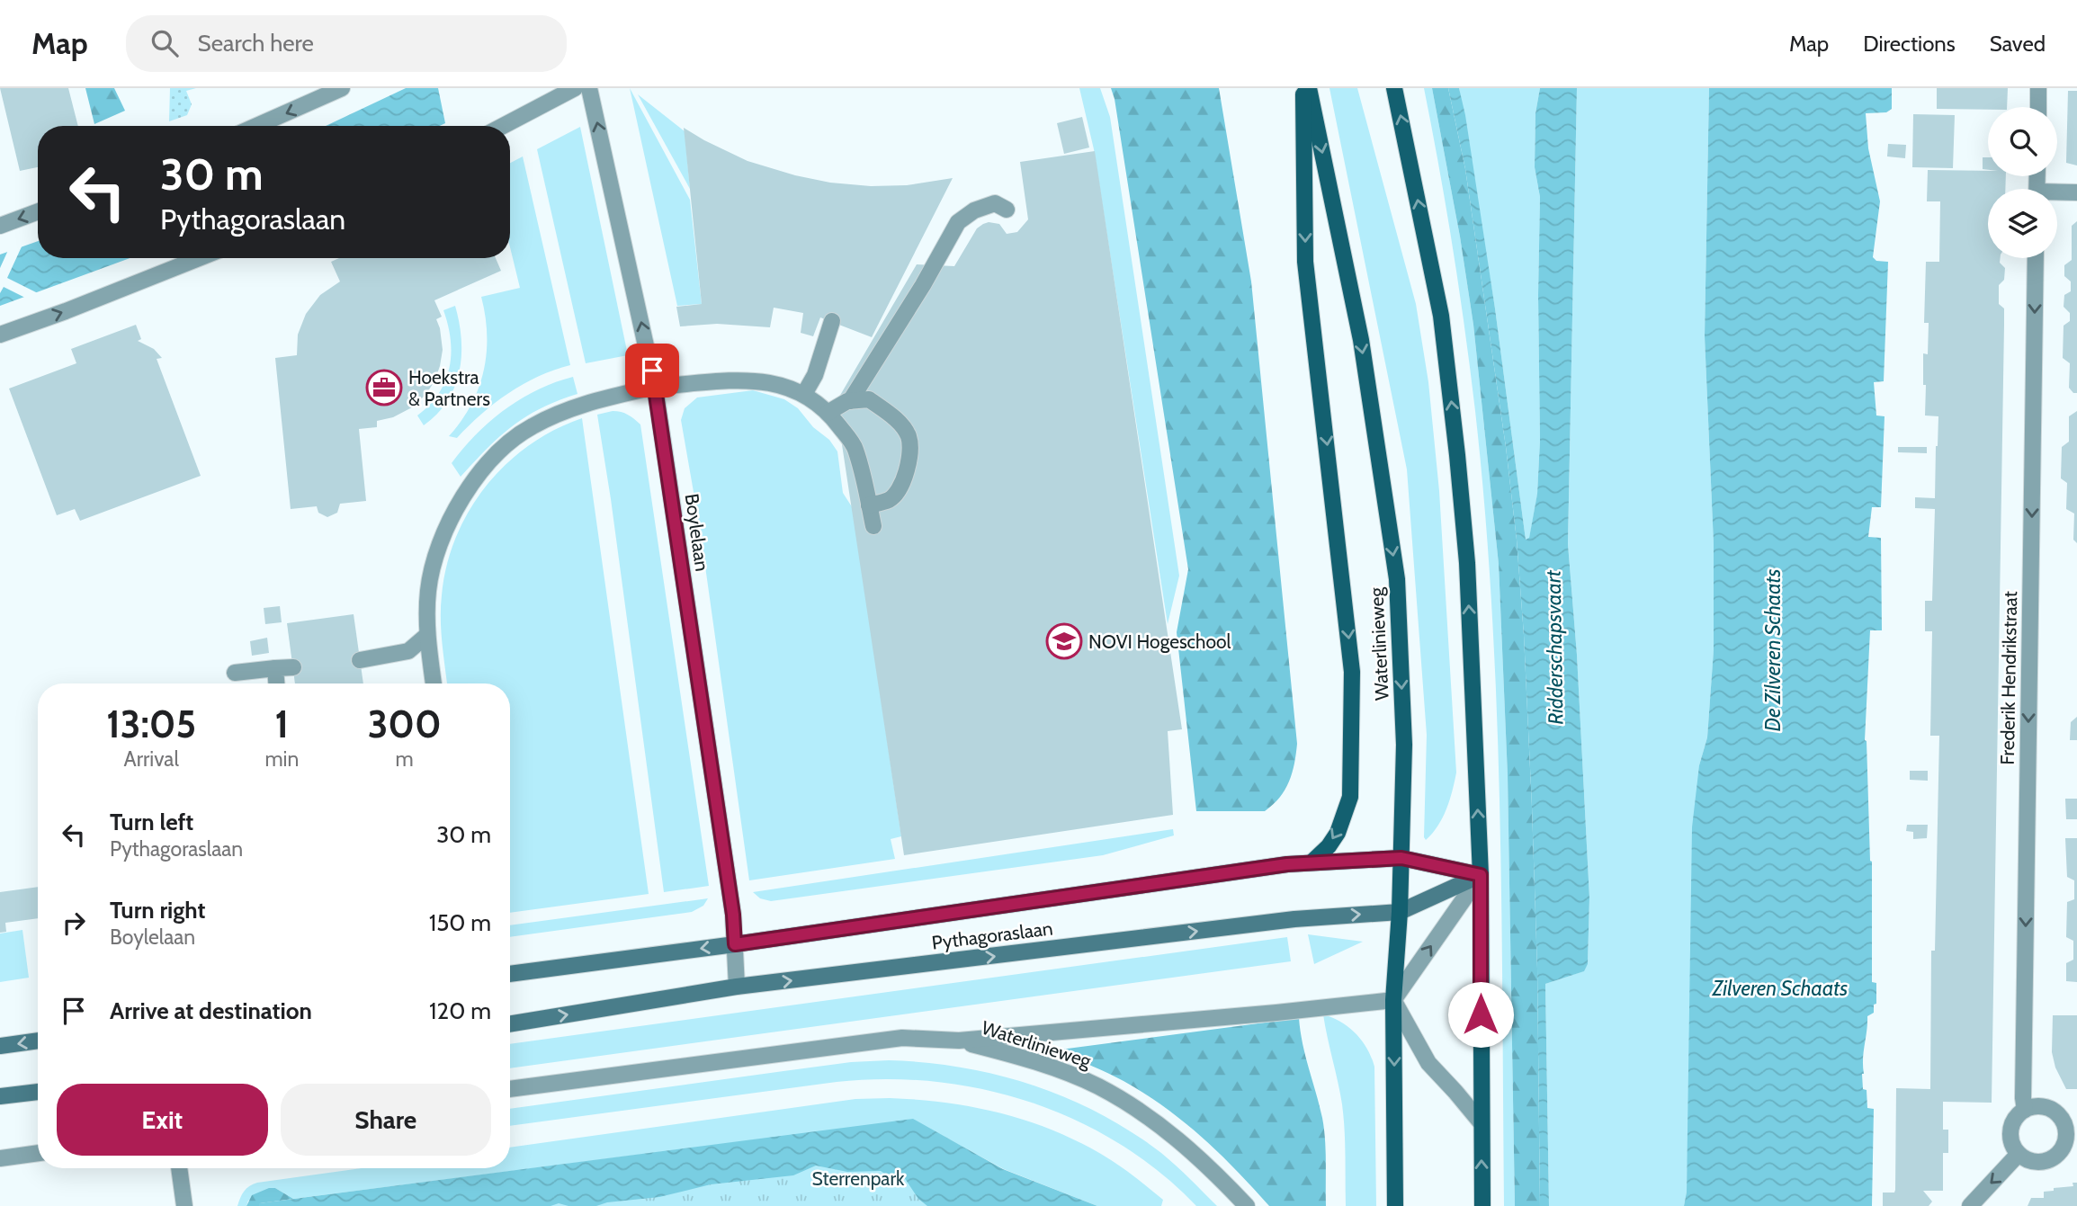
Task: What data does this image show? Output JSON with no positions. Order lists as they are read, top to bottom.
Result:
{
  "streets": {
    "main road": ["Waterlinieweg", "Pythagoraslaan"],
    "street": ["Boylelaan", "Frederik Hendrikstraat"]
  },
  "crossings": [
    ["Boylelaan", "Pythagoraslaan"],
    ["Waterlinieweg", "Pythagoraslaan"]
  ],
  "one_way": ["Frederik Hendrikstraat"],
  "water": ["Ridderschapsvaart", "De Zilveren Schaats", "Zilveren Schaats"],
  "parks": ["Sterrenpark"],
  "places": {
    "office": ["Hoekstra & Partners"],
    "school or university": ["NOVI Hogeschool"]
  },
  "page": {
    "header": "Map",
    "search": "Search here",
    "nav": ["Map", "Directions", "Saved"],
    "turn": ["30 m", "Pythagoraslaan"],
    "eta": [
      "13:05",
      "Arrival",
      "1",
      "min",
      "300",
      "m"
    ],
    "list": [
      {
        "name": "Turn left",
        "note": "Pythagoraslaan",
        "value": "30 m"
      },
      {
        "name": "Turn right",
        "note": "Boylelaan",
        "value": "150 m"
      },
      {
        "name": "Arrive at destination",
        "value": "120 m"
      }
    ],
    "buttons": ["Exit", "Share"]
  }
}
